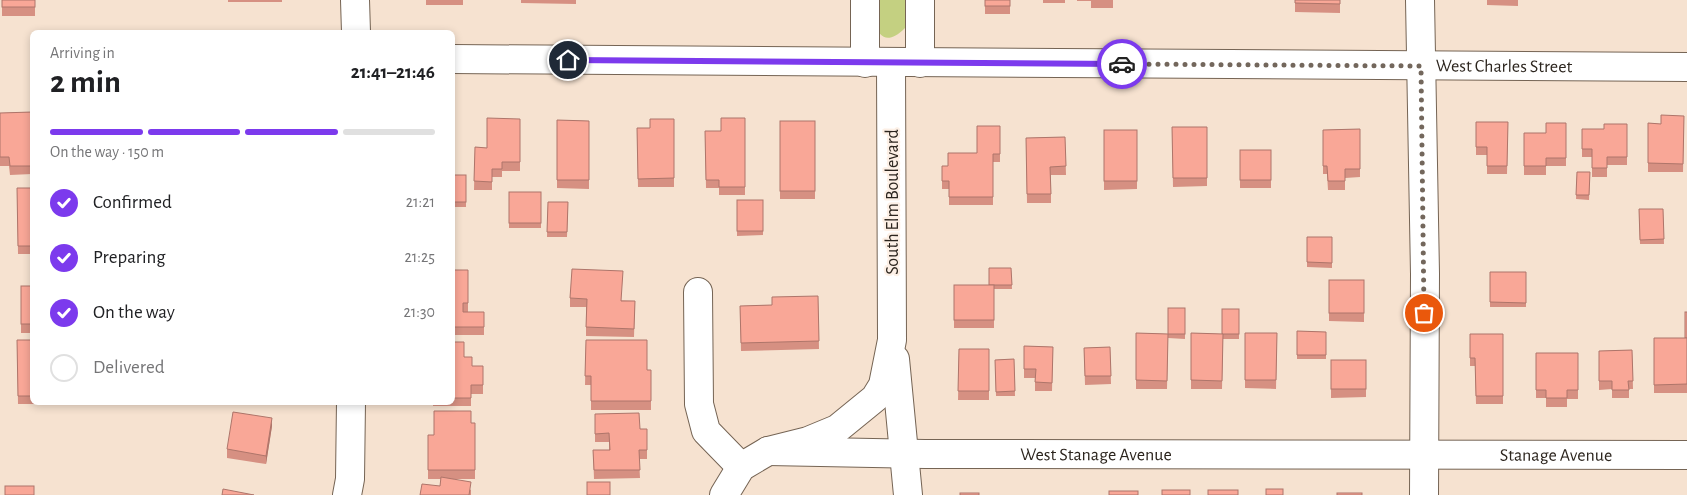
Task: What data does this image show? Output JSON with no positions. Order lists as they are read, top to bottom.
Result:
{
  "streets": {
    "street": [
      "West Charles Street",
      "South Elm Boulevard",
      "West Stanage Avenue",
      "Stanage Avenue"
    ]
  },
  "crossings": [
    ["West Charles Street", "South Elm Boulevard"],
    ["South Elm Boulevard", "West Stanage Avenue"],
    ["West Stanage Avenue", "Stanage Avenue"]
  ],
  "page": {
    "heading": ["2 min", "Arriving in", "21:41–21:46"],
    "bar": "On the way · 150 m",
    "list": [
      ["Confirmed", "21:21"],
      ["Preparing", "21:25"],
      ["On the way", "21:30"],
      "Delivered"
    ]
  }
}
